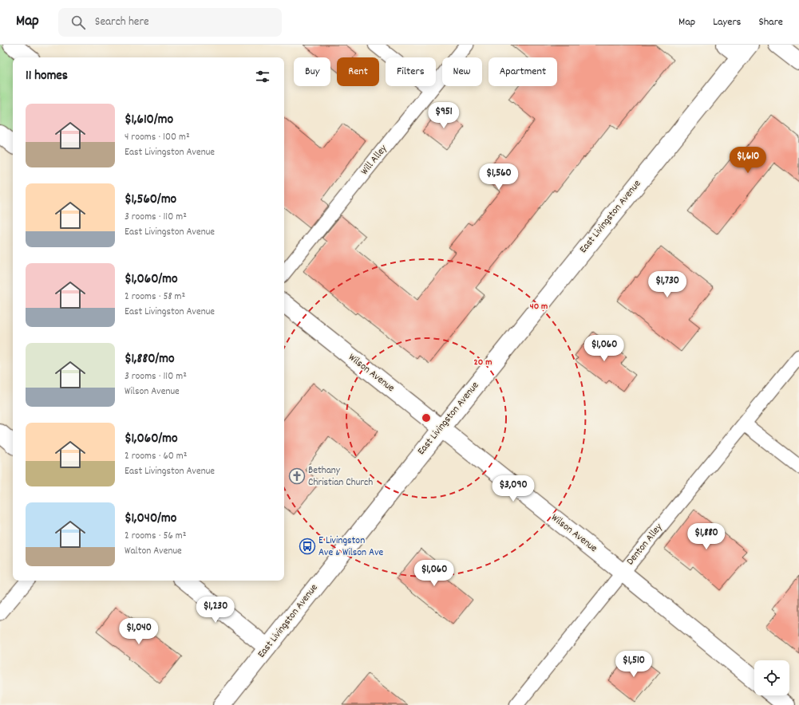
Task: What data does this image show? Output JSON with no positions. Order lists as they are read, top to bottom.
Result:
{
  "streets": {
    "street": ["East Livingston Avenue", "Wilson Avenue"],
    "lane": ["Will Alley", "Denton Alley"]
  },
  "crossings": [
    ["East Livingston Avenue", "Wilson Avenue"],
    ["Wilson Avenue", "Denton Alley"]
  ],
  "places": {
    "church": ["Bethany Christian Church"],
    "bus stop": ["E Livingston Ave & Wilson Ave"]
  },
  "page": {
    "header": "Map",
    "search": "Search here",
    "nav": ["Map", "Layers", "Share"],
    "chip": [
      "Buy",
      "Rent",
      "Filters",
      "New",
      "Apartment"
    ],
    "heading": "11 homes",
    "list": [
      {
        "name": "$1,610/mo",
        "note": "4 rooms · 100 m² · East Livingston Avenue"
      },
      {
        "name": "$1,560/mo",
        "note": "3 rooms · 110 m² · East Livingston Avenue"
      },
      {
        "name": "$1,060/mo",
        "note": "2 rooms · 58 m² · East Livingston Avenue"
      },
      {
        "name": "$1,880/mo",
        "note": "3 rooms · 110 m² · Wilson Avenue"
      },
      {
        "name": "$1,060/mo",
        "note": "2 rooms · 60 m² · East Livingston Avenue"
      },
      {
        "name": "$1,040/mo",
        "note": "2 rooms · 56 m² · Walton Avenue"
      }
    ],
    "price": [
      "$951",
      "$1,610",
      "$1,560",
      "$1,730",
      "$1,060",
      "$3,090",
      "$1,880",
      "$1,060",
      "$1,230",
      "$1,040",
      "$1,510"
    ]
  },
  "rings": ["40 m", "20 m"]
}
